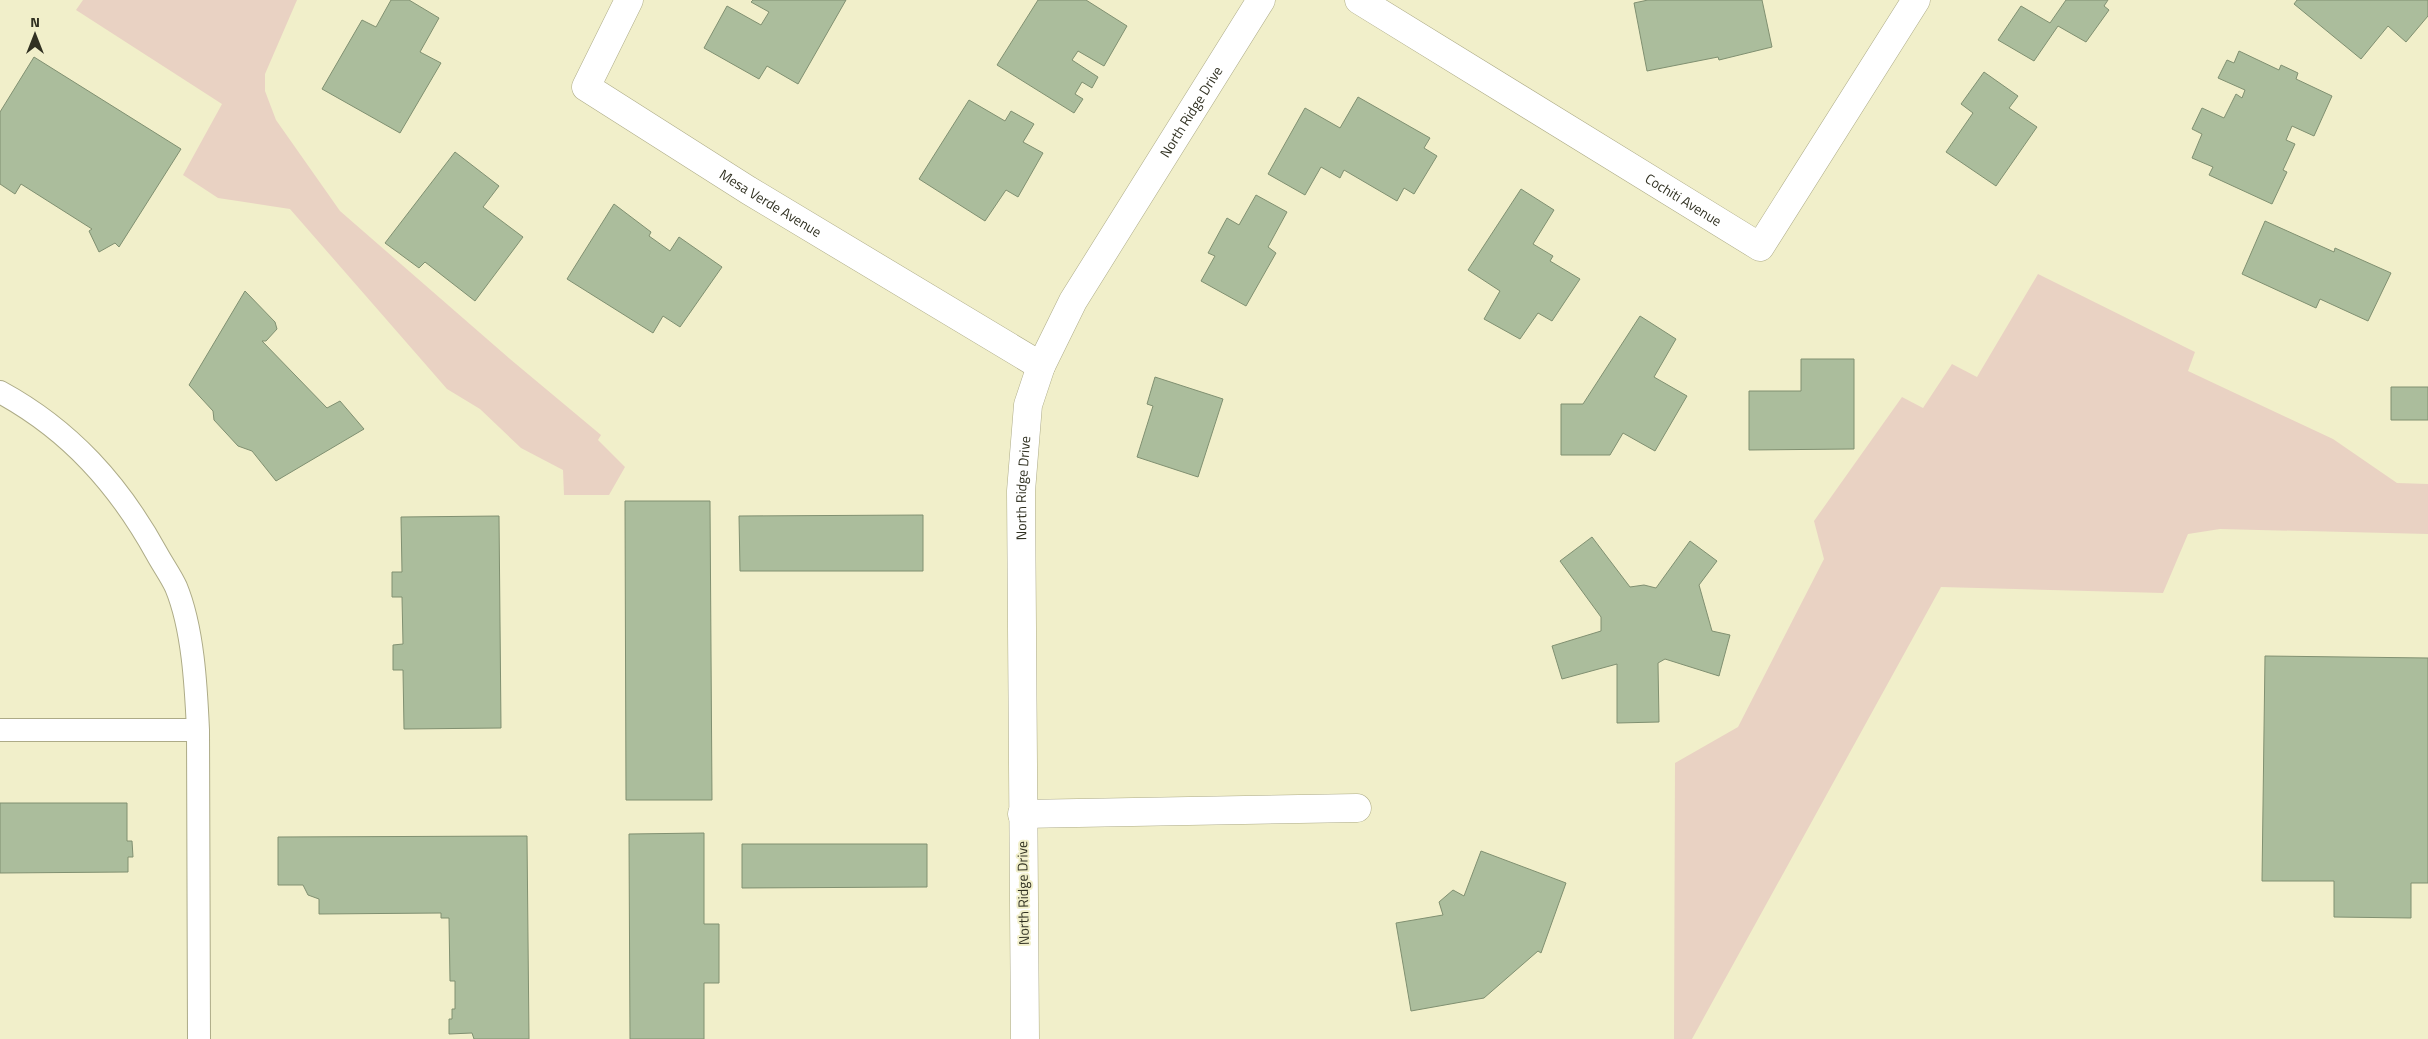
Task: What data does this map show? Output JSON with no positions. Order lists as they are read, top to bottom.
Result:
{
  "streets": {
    "street": ["North Ridge Drive", "Cochiti Avenue", "Mesa Verde Avenue"]
  },
  "crossings": [
    ["North Ridge Drive", "Mesa Verde Avenue"]
  ],
  "north": "top"
}
